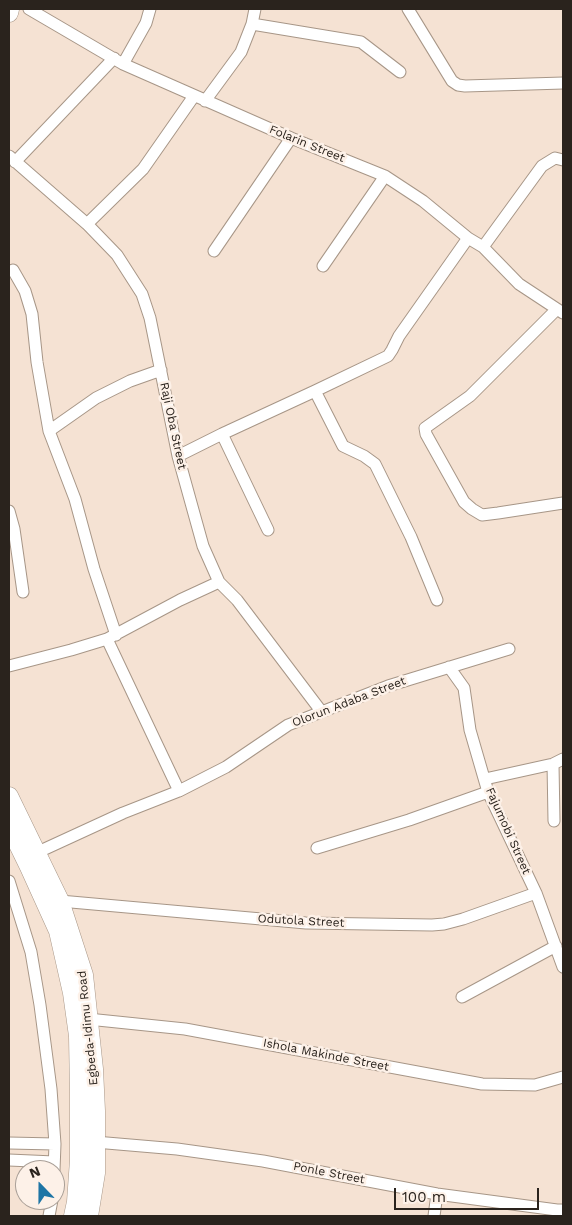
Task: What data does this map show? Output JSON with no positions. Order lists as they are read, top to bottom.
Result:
{
  "streets": {
    "main road": ["Egbeda-Idimu Road"],
    "street": [
      "Folarin Street",
      "Raji Oba Street",
      "Olorun Adaba Street",
      "Fajumobi Street",
      "Odutola Street",
      "Ishola Makinde Street",
      "Ponle Street"
    ]
  },
  "crossings": [
    ["Raji Oba Street", "Olorun Adaba Street"],
    ["Olorun Adaba Street", "Fajumobi Street"],
    ["Olorun Adaba Street", "Egbeda-Idimu Road"],
    ["Fajumobi Street", "Odutola Street"],
    ["Odutola Street", "Egbeda-Idimu Road"],
    ["Egbeda-Idimu Road", "Ishola Makinde Street"],
    ["Egbeda-Idimu Road", "Ponle Street"]
  ],
  "scale_bar": "100 m",
  "north": "top"
}
